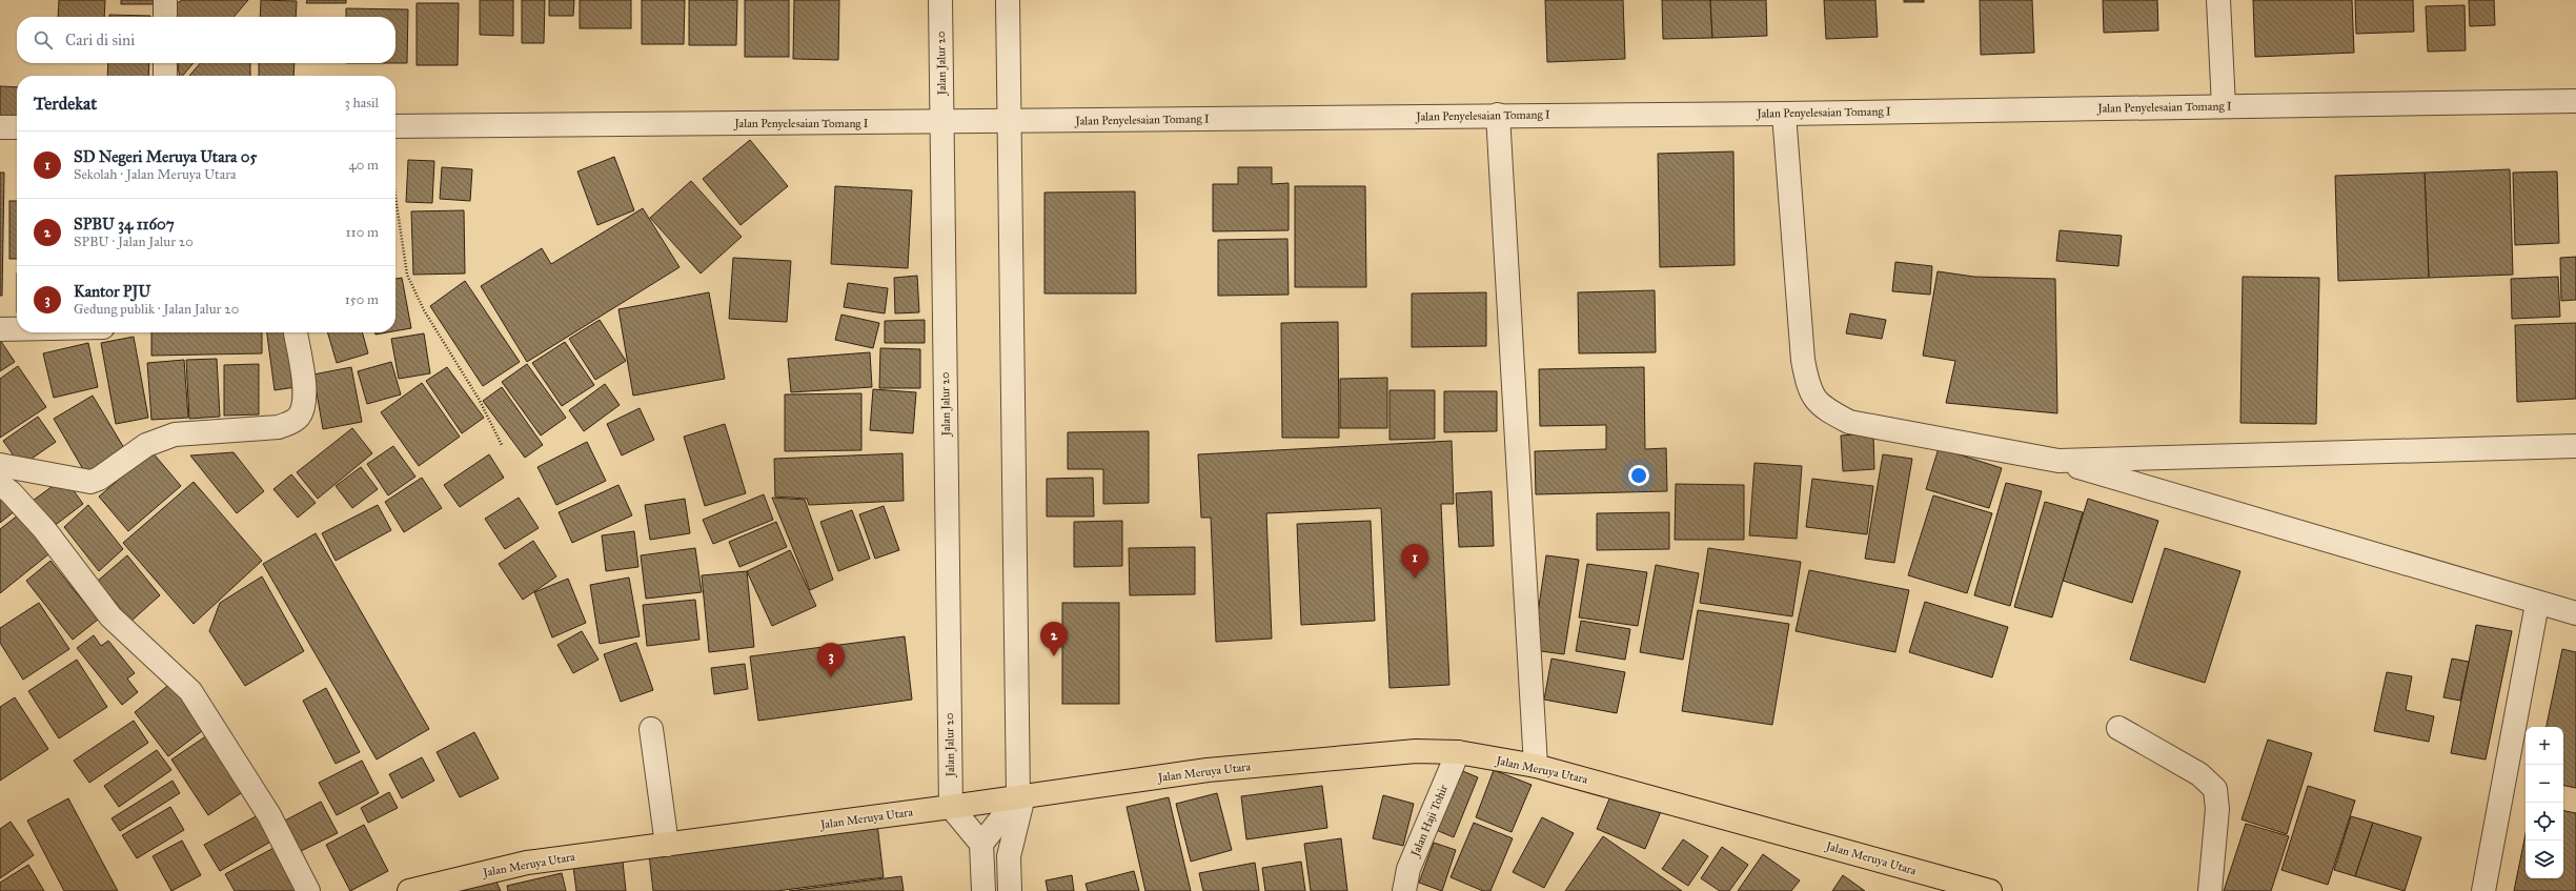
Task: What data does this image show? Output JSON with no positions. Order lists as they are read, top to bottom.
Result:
{
  "streets": {
    "main road": ["Jalan Meruya Utara"],
    "street": ["Jalan Jalur 20", "Jalan Penyelesaian Tomang I", "Jalan Haji Tohir"]
  },
  "crossings": [
    ["Jalan Jalur 20", "Jalan Penyelesaian Tomang I"],
    ["Jalan Jalur 20", "Jalan Meruya Utara"],
    ["Jalan Meruya Utara", "Jalan Haji Tohir"]
  ],
  "page": {
    "search": "Cari di sini",
    "heading": ["Terdekat", "3 hasil"],
    "list": [
      {
        "mark": "1",
        "name": "SD Negeri Meruya Utara 05",
        "note": "Sekolah · Jalan Meruya Utara",
        "value": "40 m"
      },
      {
        "mark": "2",
        "name": "SPBU 34 11607",
        "note": "SPBU · Jalan Jalur 20",
        "value": "110 m"
      },
      {
        "mark": "3",
        "name": "Kantor PJU",
        "note": "Gedung publik · Jalan Jalur 20",
        "value": "150 m"
      }
    ],
    "pins": ["1", "2", "3"],
    "map_buttons": ["+", "−"]
  }
}
